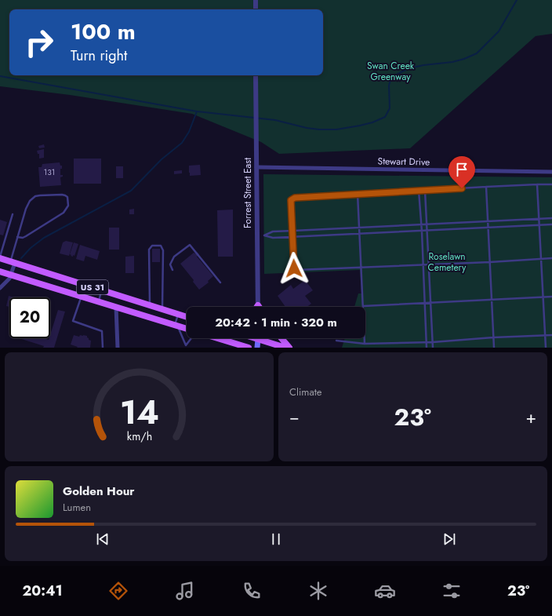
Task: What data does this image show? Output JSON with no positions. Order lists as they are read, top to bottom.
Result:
{
  "streets": {
    "main road": ["US 31"],
    "street": ["Stewart Drive", "Forrest Street East"]
  },
  "crossings": [
    ["Stewart Drive", "Forrest Street East"]
  ],
  "parks": ["Swan Creek Greenway", "Roselawn Cemetery"],
  "house_numbers": ["131"],
  "page": {
    "turn": ["100 m", "Turn right"],
    "limit": "20",
    "trip": "20:42 · 1 min · 320 m",
    "tile": "Climate",
    "heat": ["−", "23°", "+"],
    "song": ["Golden Hour", "Lumen"],
    "tabs": ["20:41", "23°"],
    "gauge": ["14", "km/h"]
  }
}
